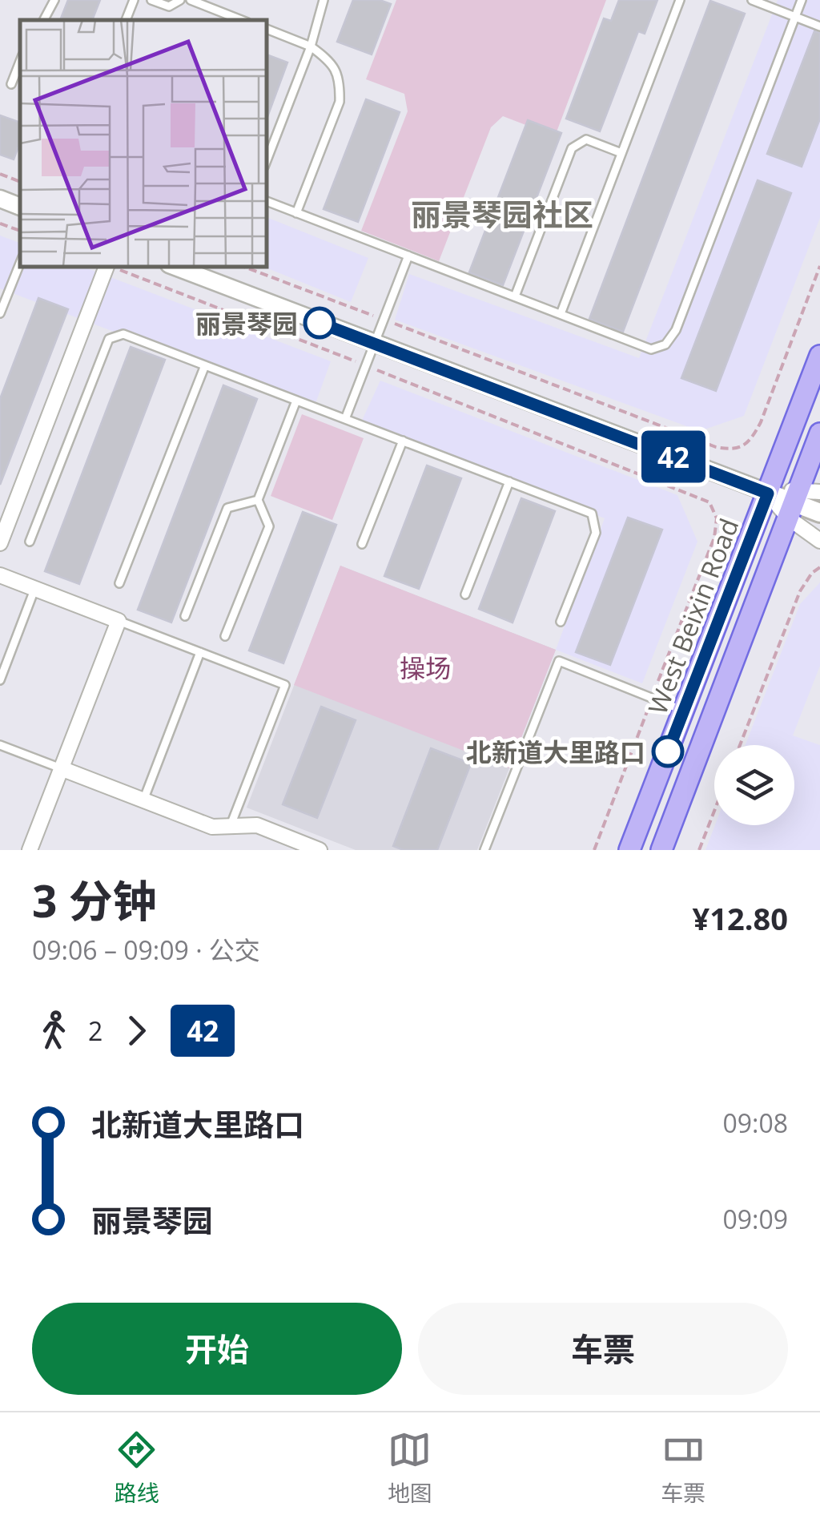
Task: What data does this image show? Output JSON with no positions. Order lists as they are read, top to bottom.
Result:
{
  "streets": {
    "main road": ["West Beixin Road"]
  },
  "districts": ["丽景琴园社区"],
  "parks": ["操场"],
  "places": ["丽景琴园", "北新道大里路口"],
  "lines": ["bus line 42"],
  "page": {
    "on_map": "42",
    "heading": ["3 分钟", "09:06 – 09:09 · 公交", "¥12.80"],
    "legs": ["2", "42"],
    "list": [
      {
        "name": "北新道大里路口",
        "value": "09:08"
      },
      {
        "name": "丽景琴园",
        "value": "09:09"
      }
    ],
    "buttons": ["开始", "车票"],
    "tabs": ["路线", "地图", "车票"]
  }
}
